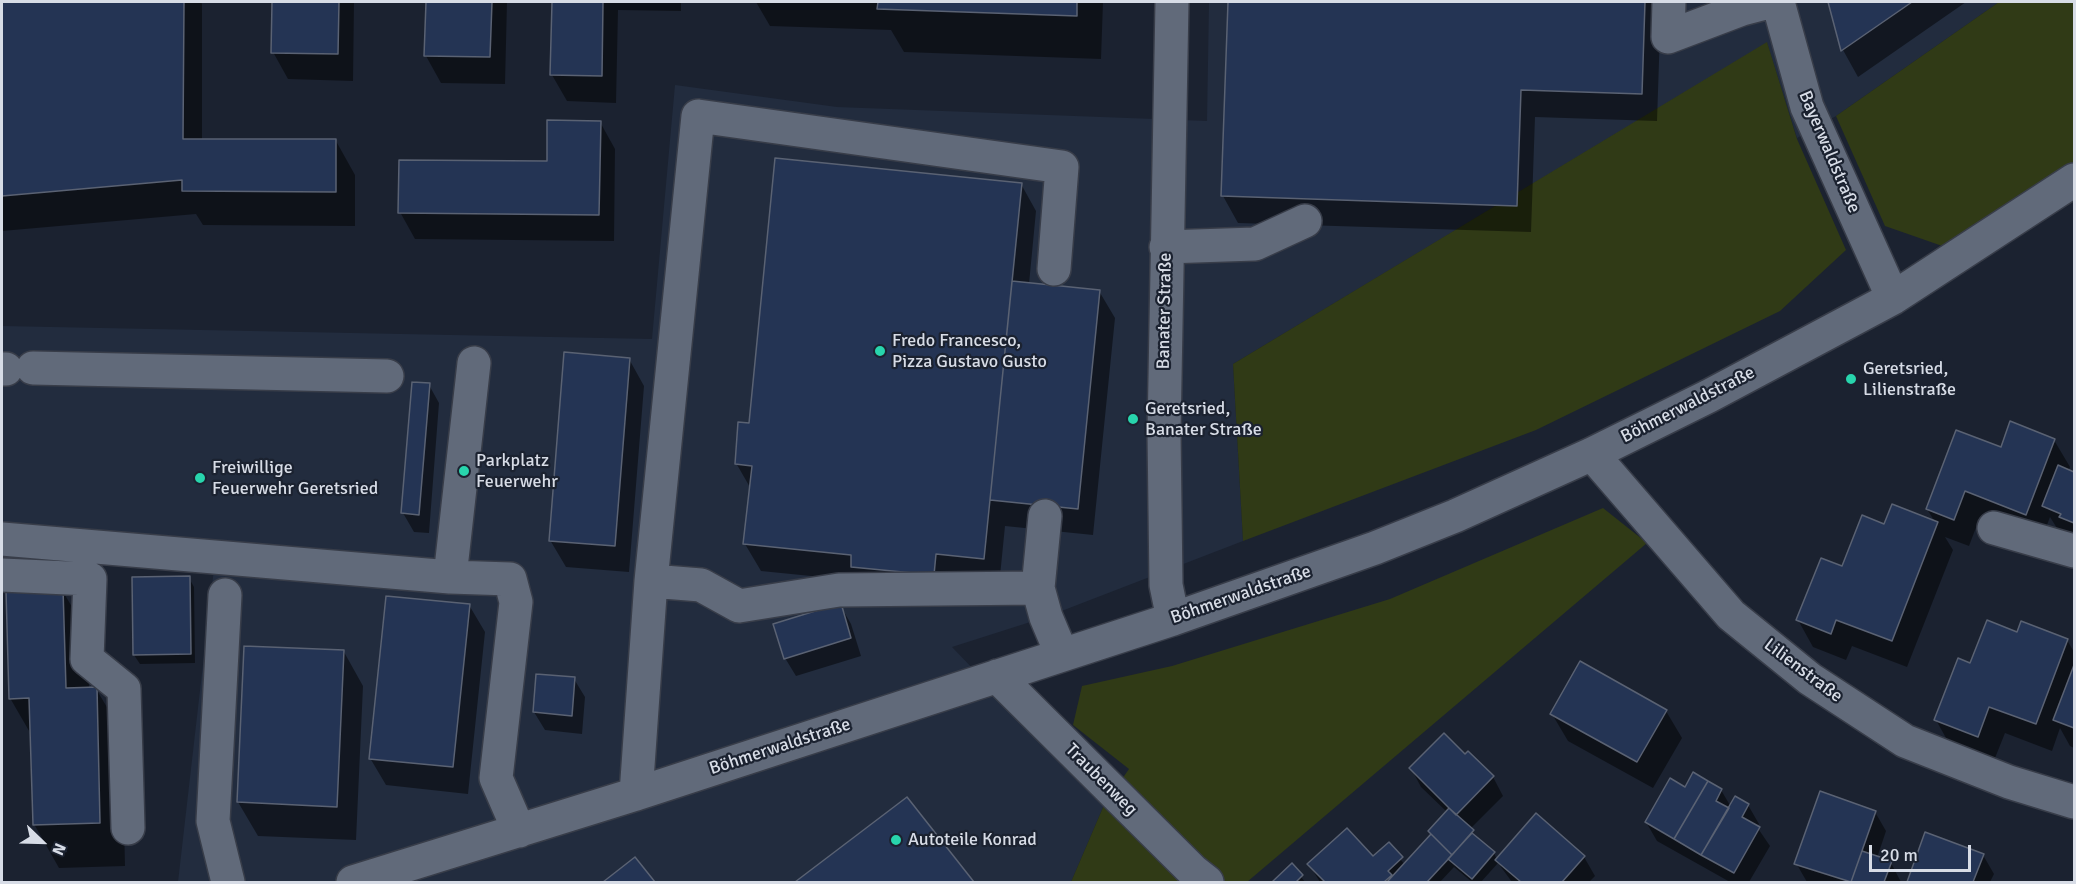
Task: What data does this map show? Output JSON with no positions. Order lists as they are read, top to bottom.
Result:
{
  "streets": {
    "street": [
      "Bayerwaldstraße",
      "Banater Straße",
      "Böhmerwaldstraße",
      "Lilienstraße",
      "Traubenweg"
    ]
  },
  "crossings": [
    ["Bayerwaldstraße", "Böhmerwaldstraße"],
    ["Banater Straße", "Böhmerwaldstraße"],
    ["Böhmerwaldstraße", "Lilienstraße"],
    ["Böhmerwaldstraße", "Traubenweg"]
  ],
  "places": [
    "Fredo Francesco, Pizza Gustavo Gusto",
    "Geretsried, Lilienstraße",
    "Geretsried, Banater Straße",
    "Parkplatz Feuerwehr",
    "Freiwillige Feuerwehr Geretsried",
    "Autoteile Konrad"
  ],
  "scale_bar": "20 m",
  "north": "bottom right"
}
